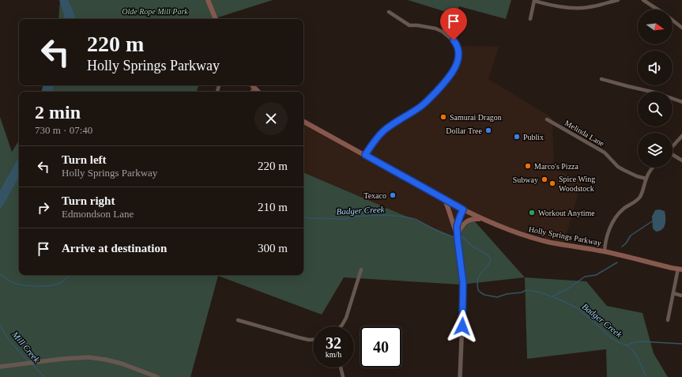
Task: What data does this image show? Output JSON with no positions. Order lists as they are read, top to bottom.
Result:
{
  "streets": {
    "main road": ["Holly Springs Parkway"],
    "street": ["Melinda Lane"]
  },
  "water": ["Badger Creek", "Mill Creek"],
  "parks": ["Olde Rope Mill Park"],
  "places": [
    "Samurai Dragon",
    "Dollar Tree",
    "Publix",
    "Marco's Pizza",
    "Subway",
    "Spice Wing Woodstock",
    "Texaco",
    "Workout Anytime"
  ],
  "north": "right",
  "page": {
    "turn": ["220 m", "Holly Springs Parkway"],
    "heading": ["2 min", "730 m · 07:40"],
    "list": [
      {
        "name": "Turn left",
        "note": "Holly Springs Parkway",
        "value": "220 m"
      },
      {
        "name": "Turn right",
        "note": "Edmondson Lane",
        "value": "210 m"
      },
      {
        "name": "Arrive at destination",
        "value": "300 m"
      }
    ],
    "speed": "32 km/h",
    "limit": "40"
  }
}
